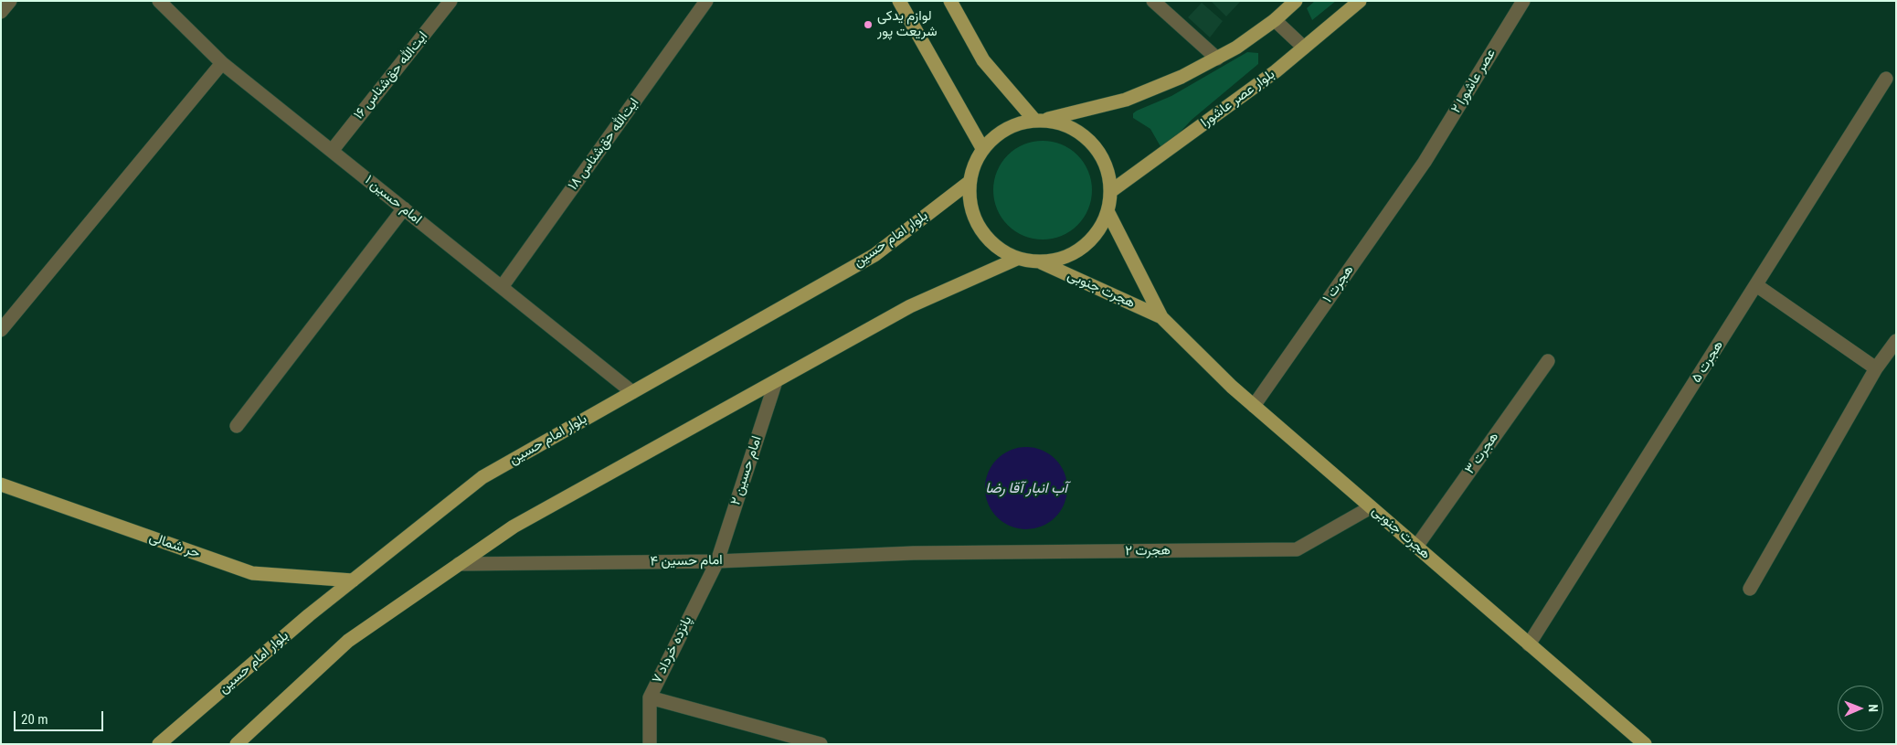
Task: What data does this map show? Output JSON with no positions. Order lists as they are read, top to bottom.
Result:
{
  "streets": {
    "main road": [
      "بلوار عصر عاشورا",
      "بلوار امام حسین",
      "هجرت جنوبی",
      "حر شمالی"
    ],
    "street": [
      "ایت‌الله حق‌شناس ۱۶",
      "عصر عاشورا ۲",
      "ایت‌الله حق‌شناس ۱۸",
      "امام حسین ۱",
      "هجرت ۱",
      "هجرت ۵",
      "هجرت ۳",
      "امام حسین ۲",
      "هجرت ۲",
      "امام حسین ۴",
      "پانزده خرداد ۷"
    ]
  },
  "crossings": [
    ["ایت‌الله حق‌شناس ۱۶", "امام حسین ۱"],
    ["عصر عاشورا ۲", "هجرت ۱"],
    ["بلوار عصر عاشورا", "بلوار امام حسین"],
    ["بلوار عصر عاشورا", "هجرت جنوبی"],
    ["ایت‌الله حق‌شناس ۱۸", "امام حسین ۱"],
    ["امام حسین ۱", "بلوار امام حسین"],
    ["بلوار امام حسین", "هجرت جنوبی"],
    ["بلوار امام حسین", "حر شمالی"],
    ["هجرت ۱", "هجرت جنوبی"],
    ["هجرت جنوبی", "هجرت ۵"],
    ["هجرت جنوبی", "هجرت ۳"],
    ["هجرت جنوبی", "هجرت ۲"],
    ["امام حسین ۲", "امام حسین ۴"],
    ["امام حسین ۲", "پانزده خرداد ۷"],
    ["هجرت ۲", "امام حسین ۴"],
    ["امام حسین ۴", "پانزده خرداد ۷"]
  ],
  "water": ["آب انبار آقا رضا"],
  "places": ["لوازم یدکی شریعت پور"],
  "scale_bar": "20 m",
  "north": "right"
}
